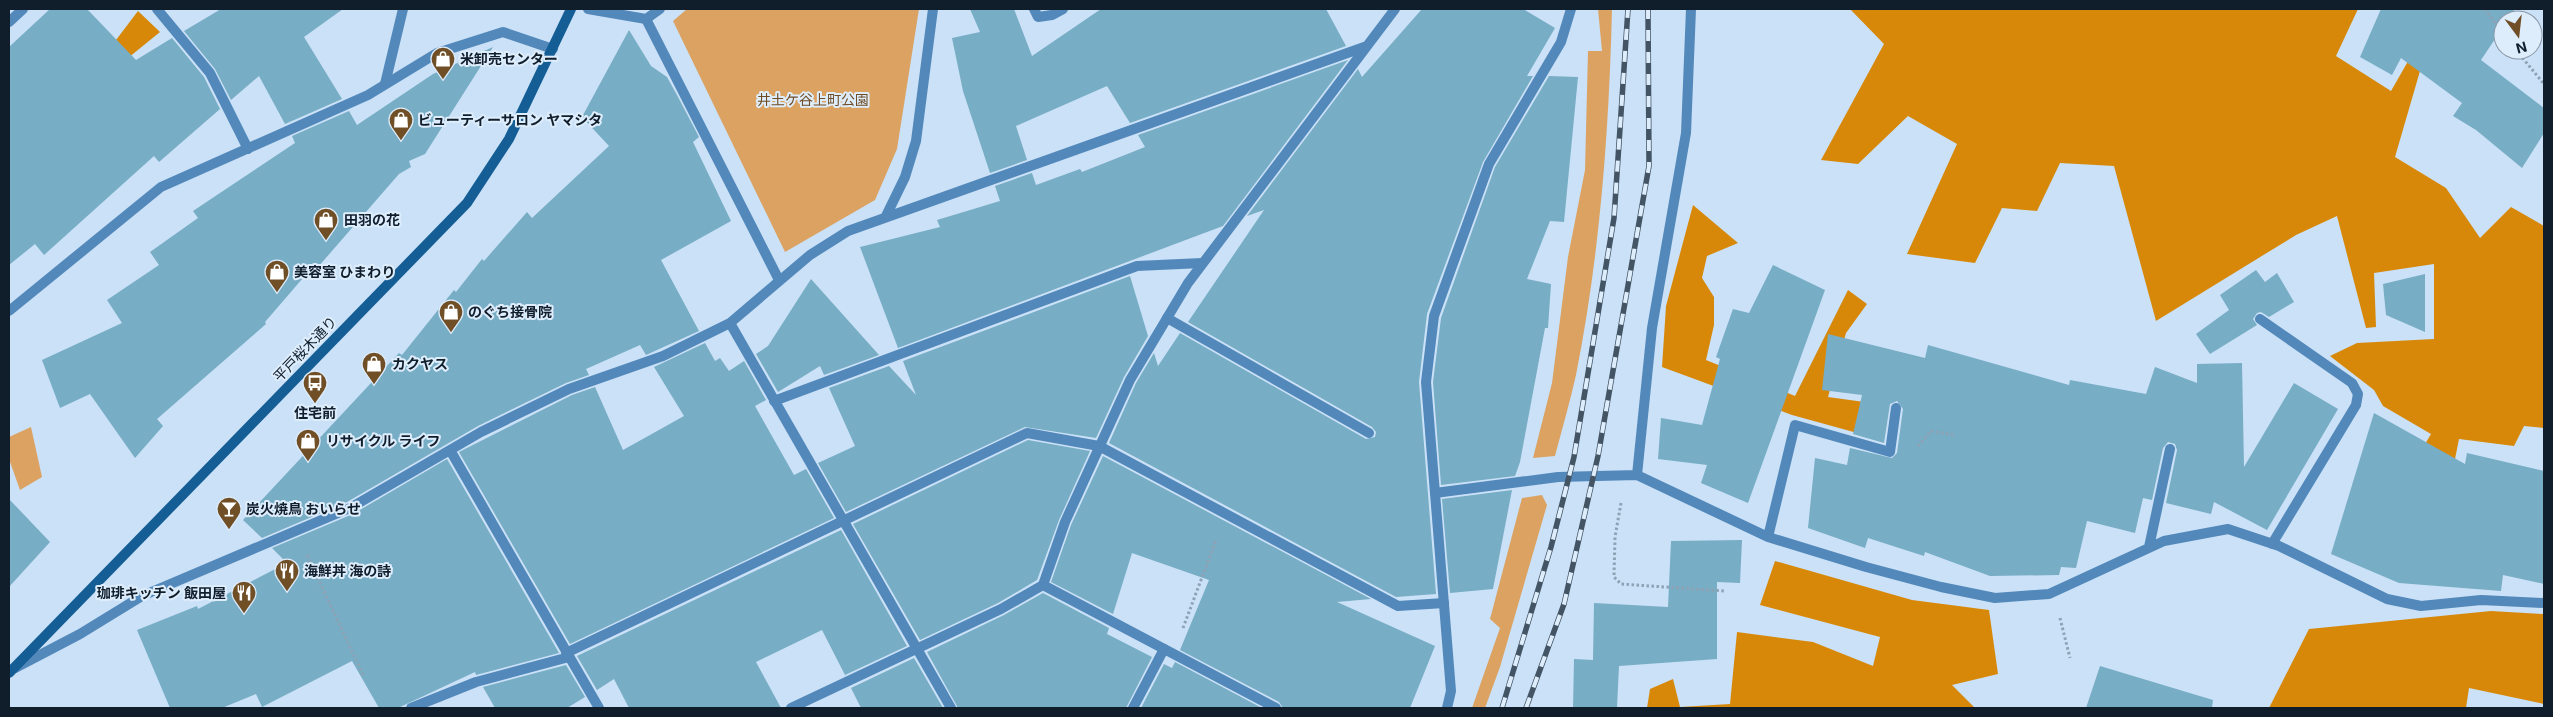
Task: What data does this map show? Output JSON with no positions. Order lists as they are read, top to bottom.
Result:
{
  "streets": {
    "main road": ["平戸桜木通り"]
  },
  "parks": ["井土ケ谷上町公園"],
  "places": {
    "shop": [
      "米卸売センター",
      "ビューティーサロン ヤマシタ",
      "田羽の花",
      "美容室 ひまわり",
      "のぐち接骨院",
      "カクヤス",
      "リサイクル ライフ"
    ],
    "bus stop": ["住宅前"],
    "bar": ["炭火焼鳥 おいらせ"],
    "restaurant": ["海鮮丼 海の詩", "珈琲キッチン 飯田屋"]
  },
  "north": "bottom"
}
